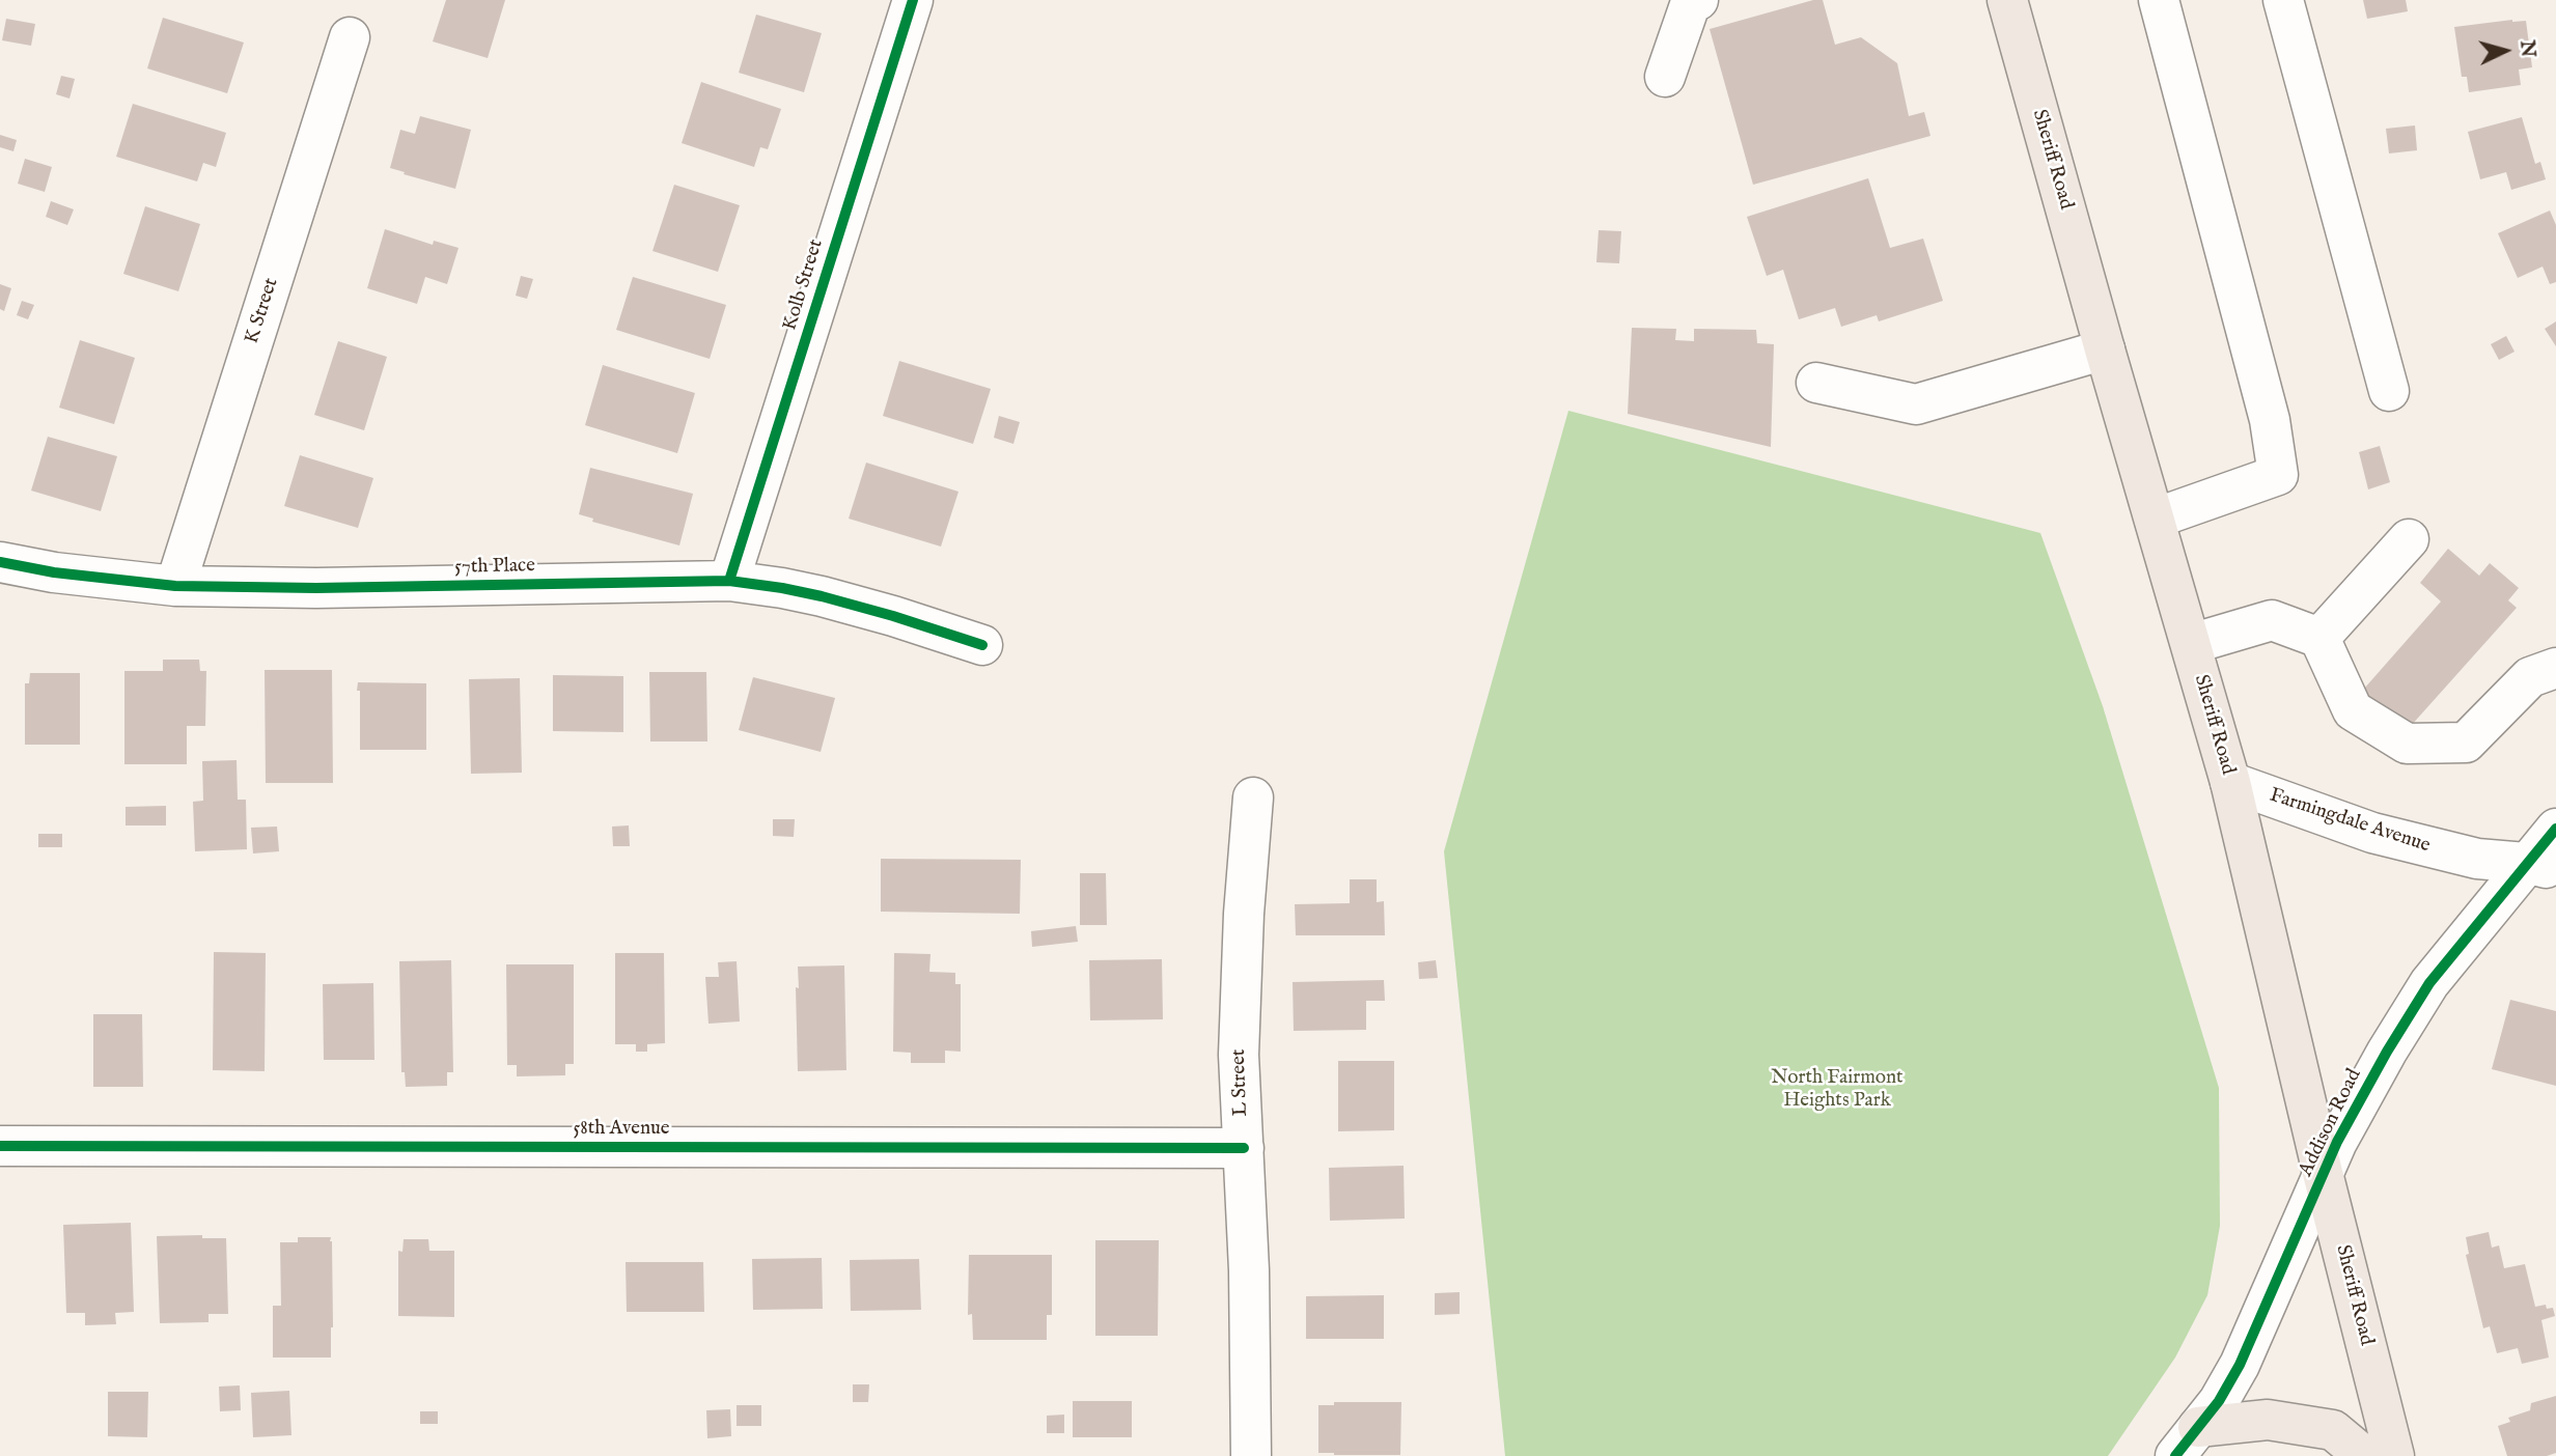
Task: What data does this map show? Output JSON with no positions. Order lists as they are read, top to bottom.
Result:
{
  "streets": {
    "main road": ["Sheriff Road"],
    "street": [
      "Kolb Street",
      "K Street",
      "57th Place",
      "Farmingdale Avenue",
      "L Street",
      "Addison Road",
      "58th Avenue"
    ]
  },
  "crossings": [
    ["Sheriff Road", "Farmingdale Avenue"],
    ["Sheriff Road", "Addison Road"],
    ["Kolb Street", "57th Place"],
    ["K Street", "57th Place"],
    ["Farmingdale Avenue", "Addison Road"],
    ["L Street", "58th Avenue"]
  ],
  "parks": ["North Fairmont Heights Park"],
  "north": "right"
}
